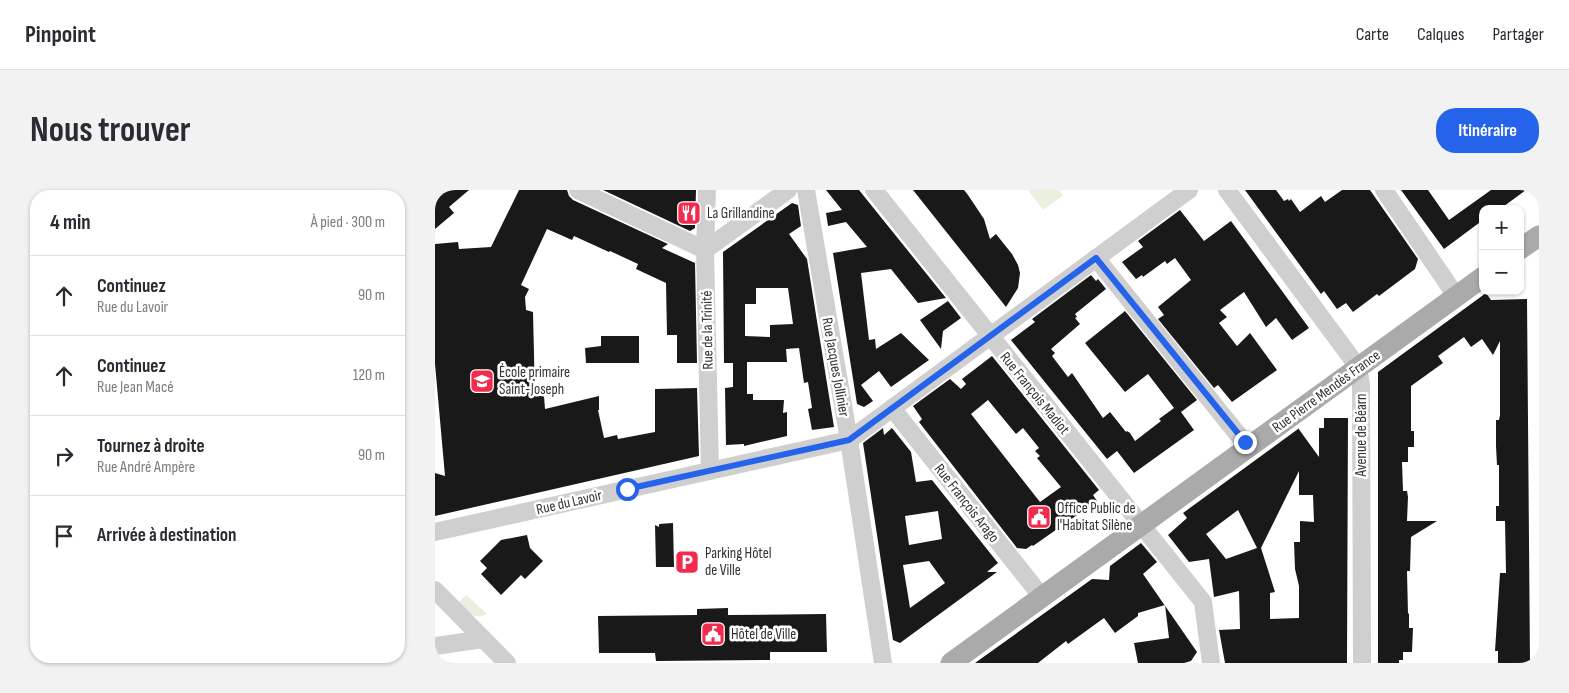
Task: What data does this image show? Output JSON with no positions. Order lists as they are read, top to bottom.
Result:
{
  "streets": {
    "main road": ["Rue Pierre Mendès France"],
    "street": [
      "Rue de la Trinité",
      "Rue Jacques Jollinier",
      "Rue François Madiot",
      "Avenue de Béarn",
      "Rue du Lavoir",
      "Rue François Arago"
    ]
  },
  "crossings": [
    ["Rue de la Trinité", "Rue du Lavoir"],
    ["Rue Jacques Jollinier", "Rue du Lavoir"],
    ["Rue Pierre Mendès France", "Rue François Madiot"],
    ["Rue Pierre Mendès France", "Avenue de Béarn"],
    ["Rue Pierre Mendès France", "Rue François Arago"]
  ],
  "places": {
    "restaurant": ["La Grillandine"],
    "school or university": ["École primaire Saint-Joseph"],
    "public building": ["Office Public de l'Habitat Silène", "Hôtel de Ville"],
    "parking": ["Parking Hôtel de Ville"]
  },
  "page": {
    "header": "Pinpoint",
    "nav": ["Carte", "Calques", "Partager"],
    "buttons": "Itinéraire",
    "title": "Nous trouver",
    "heading": ["4 min", "À pied · 300 m"],
    "map_buttons": ["+", "−"],
    "list": [
      ["Continuez", "Rue du Lavoir", "90 m"],
      ["Continuez", "Rue Jean Macé", "120 m"],
      ["Tournez à droite", "Rue André Ampère", "90 m"],
      "Arrivée à destination"
    ]
  }
}
